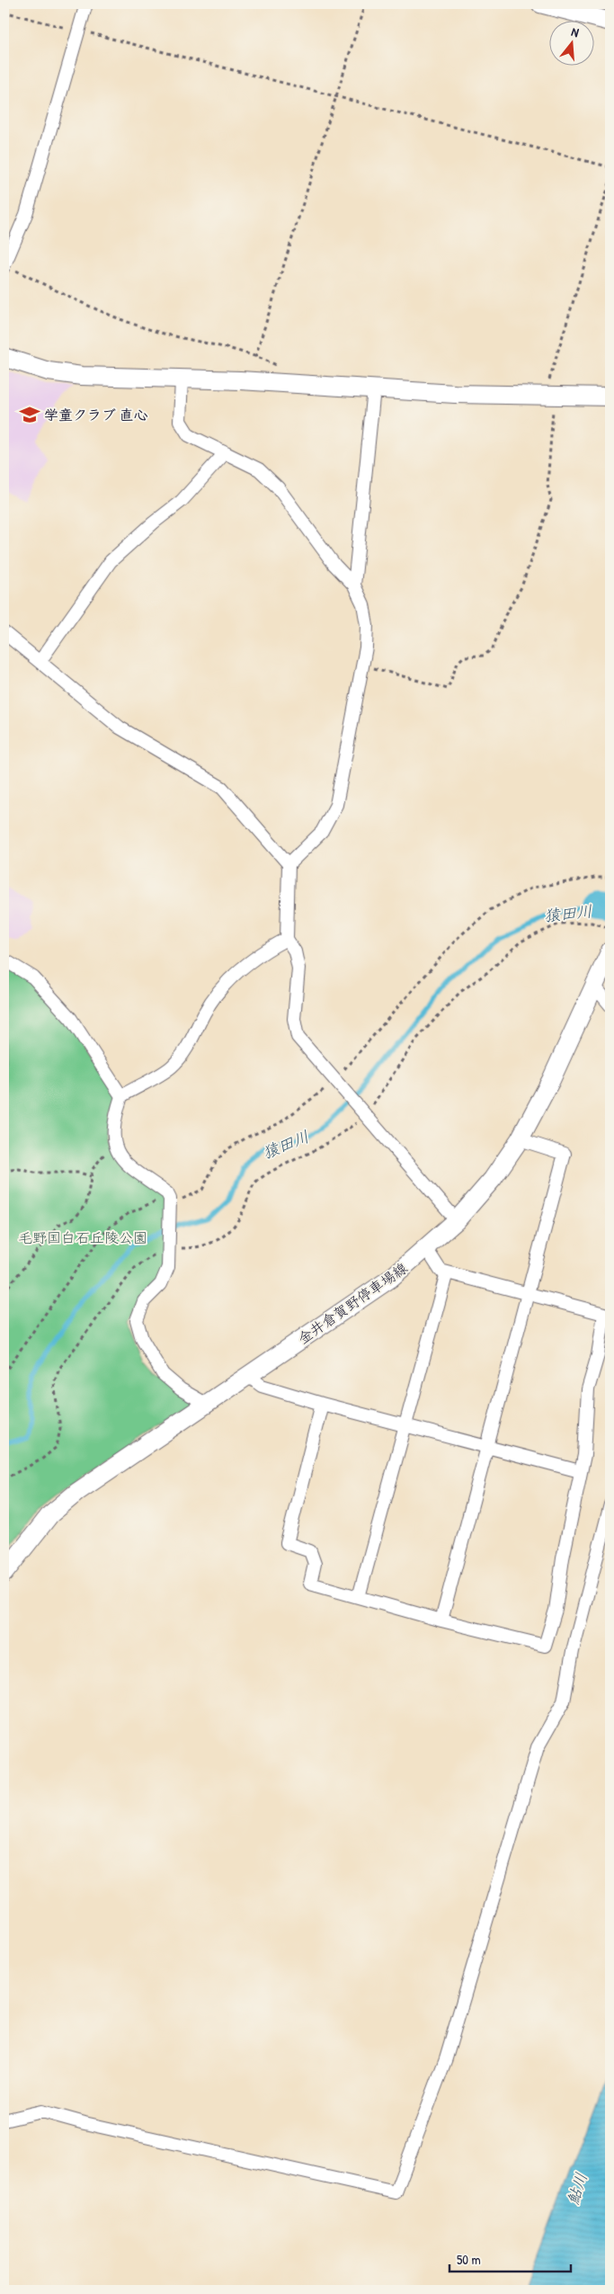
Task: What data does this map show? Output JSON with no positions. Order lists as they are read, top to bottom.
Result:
{
  "streets": {
    "main road": ["金井倉賀野停車場線"]
  },
  "water": ["猿田川", "鮎川"],
  "parks": ["毛野国白石丘陵公園"],
  "places": {
    "school or university": ["学童クラブ 直心"]
  },
  "scale_bar": "50 m",
  "north": "top"
}
